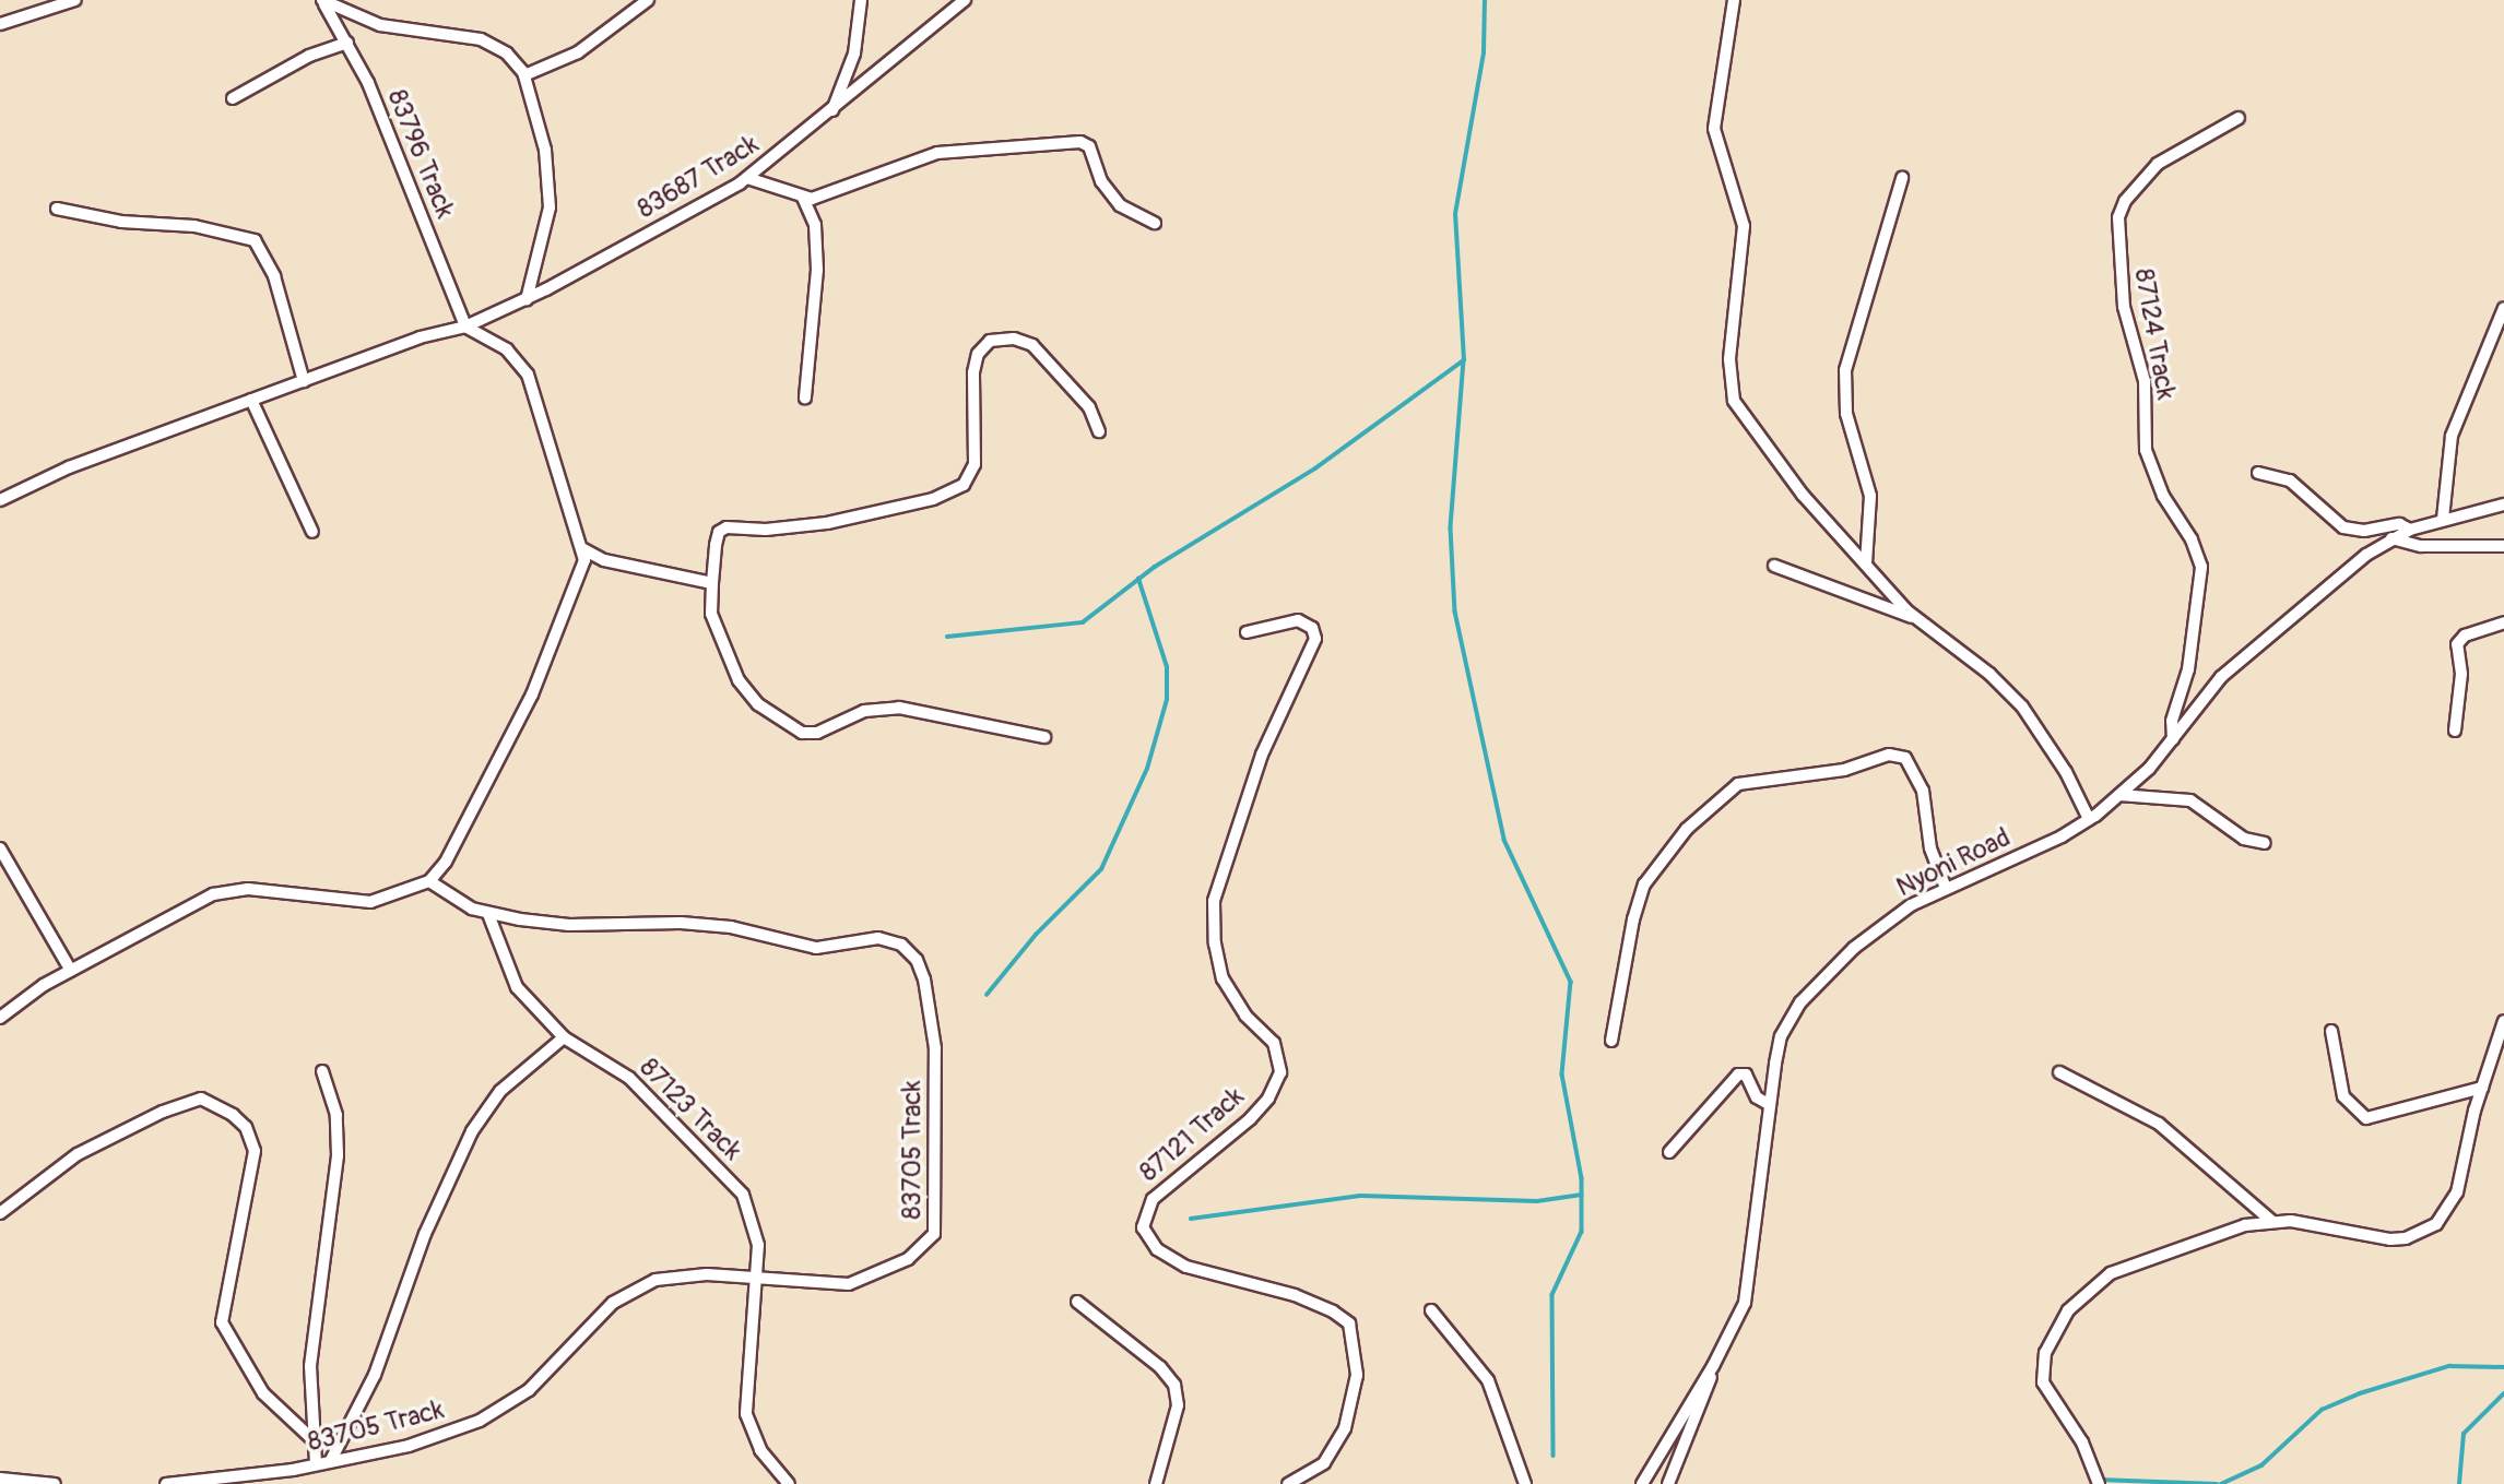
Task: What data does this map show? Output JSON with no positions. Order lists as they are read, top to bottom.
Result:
{
  "streets": {
    "street": [
      "83796 Track",
      "83687 Track",
      "87124 Track",
      "Nyoni Road",
      "87123 Track",
      "87121 Track",
      "83705 Track"
    ]
  },
  "crossings": [
    ["83796 Track", "83687 Track"],
    ["87124 Track", "Nyoni Road"],
    ["87123 Track", "83705 Track"]
  ]
}
